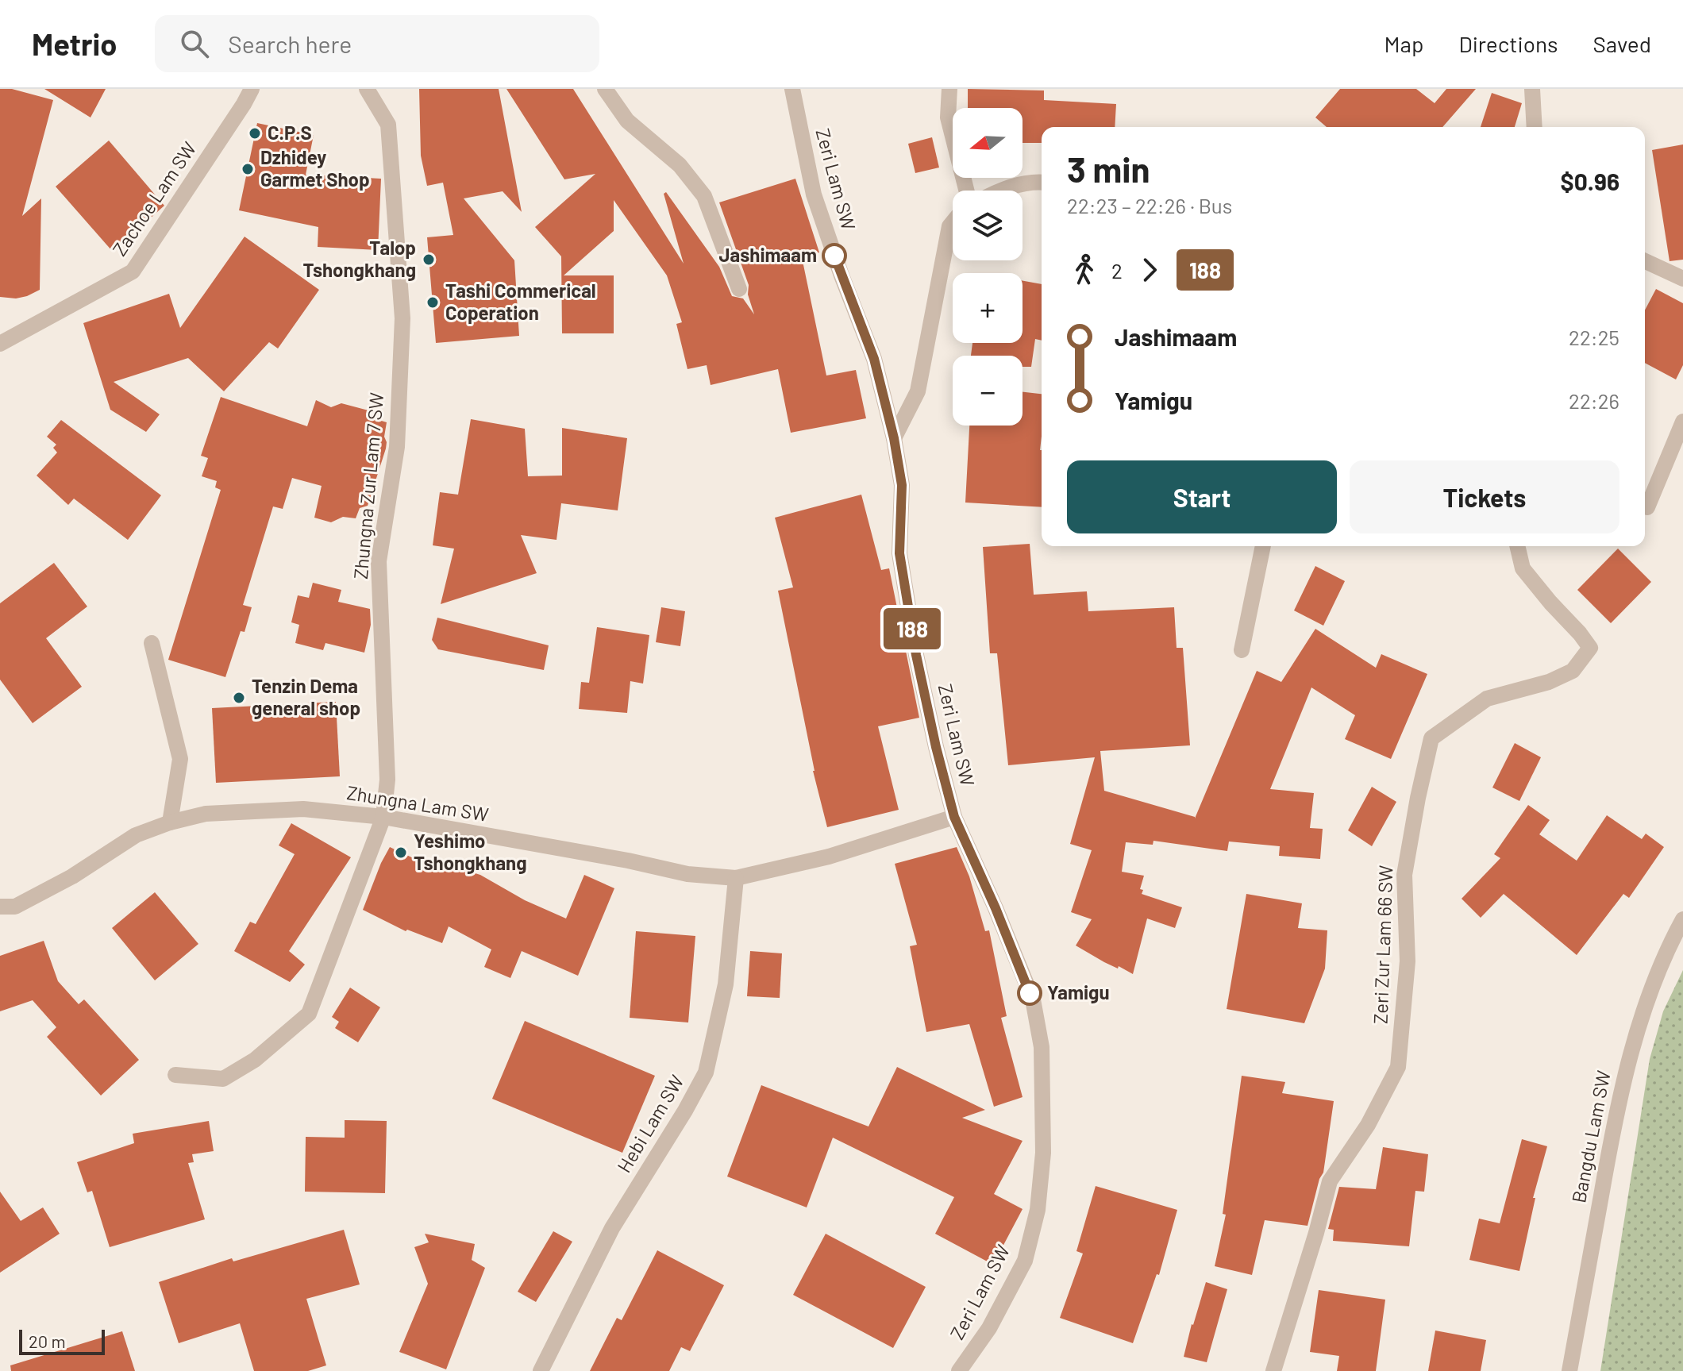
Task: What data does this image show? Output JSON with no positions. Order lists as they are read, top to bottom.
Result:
{
  "streets": {
    "street": [
      "Zeri Lam SW",
      "Zachoe Lam SW",
      "Zhungna Zur Lam 7 SW",
      "Zhungna Lam SW",
      "Zeri Zur Lam 66 SW",
      "Hebi Lam SW",
      "Bangdu Lam SW"
    ]
  },
  "crossings": [
    ["Zeri Lam SW", "Zhungna Lam SW"],
    ["Zhungna Zur Lam 7 SW", "Zhungna Lam SW"],
    ["Zhungna Lam SW", "Hebi Lam SW"]
  ],
  "places": [
    "C.P.S",
    "Dzhidey Garmet Shop",
    "Jashimaam",
    "Talop Tshongkhang",
    "Tashi Commerical Coperation",
    "Tenzin Dema general shop",
    "Yeshimo Tshongkhang",
    "Yamigu"
  ],
  "lines": ["bus line 188"],
  "scale_bar": "20 m",
  "north": "left",
  "page": {
    "header": "Metrio",
    "search": "Search here",
    "nav": ["Map", "Directions", "Saved"],
    "on_map": "188",
    "map_buttons": ["+", "−"],
    "heading": ["3 min", "22:23 – 22:26 · Bus", "$0.96"],
    "legs": ["2", "188"],
    "list": [
      {
        "name": "Jashimaam",
        "value": "22:25"
      },
      {
        "name": "Yamigu",
        "value": "22:26"
      }
    ],
    "buttons": ["Start", "Tickets"],
    "scale": "20 m"
  }
}
